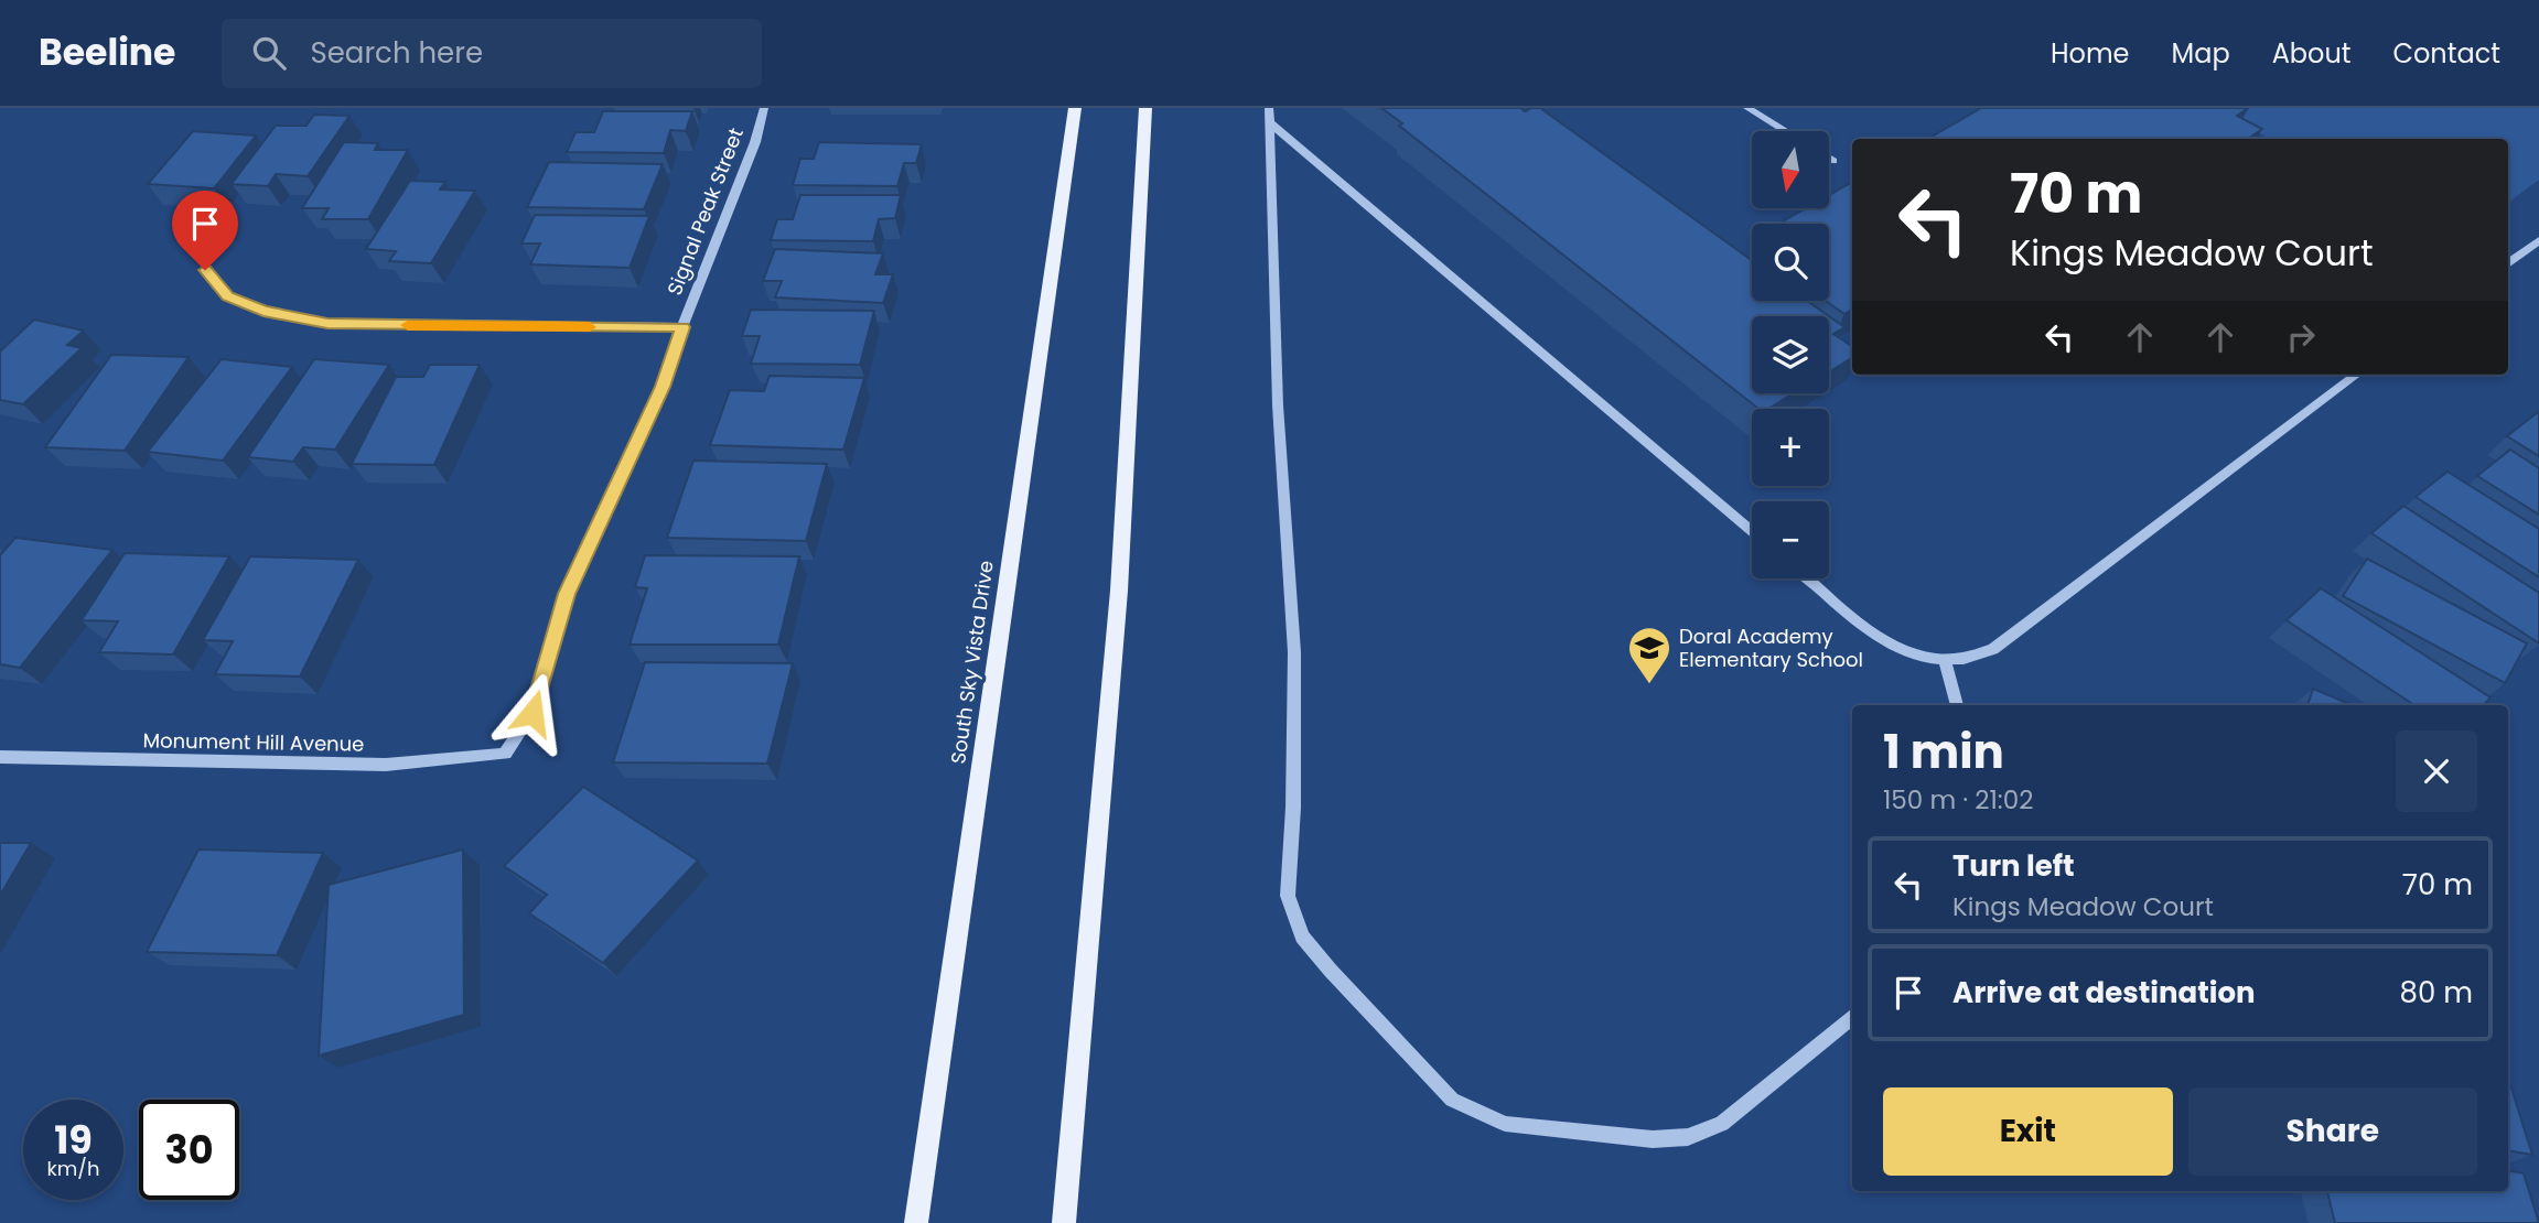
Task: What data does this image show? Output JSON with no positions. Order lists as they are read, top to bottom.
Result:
{
  "streets": {
    "main road": ["South Sky Vista Drive"],
    "street": ["Signal Peak Street", "Monument Hill Avenue"]
  },
  "crossings": [
    ["Signal Peak Street", "Monument Hill Avenue"]
  ],
  "places": {
    "school or university": ["Doral Academy Elementary School"]
  },
  "north": "bottom",
  "page": {
    "header": "Beeline",
    "search": "Search here",
    "nav": [
      "Home",
      "Map",
      "About",
      "Contact"
    ],
    "map_buttons": ["+", "−"],
    "turn": ["70 m", "Kings Meadow Court"],
    "heading": ["1 min", "150 m · 21:02"],
    "list": [
      {
        "name": "Turn left",
        "note": "Kings Meadow Court",
        "value": "70 m"
      },
      {
        "name": "Arrive at destination",
        "value": "80 m"
      }
    ],
    "buttons": ["Exit", "Share"],
    "speed": "19 km/h",
    "limit": "30"
  }
}
